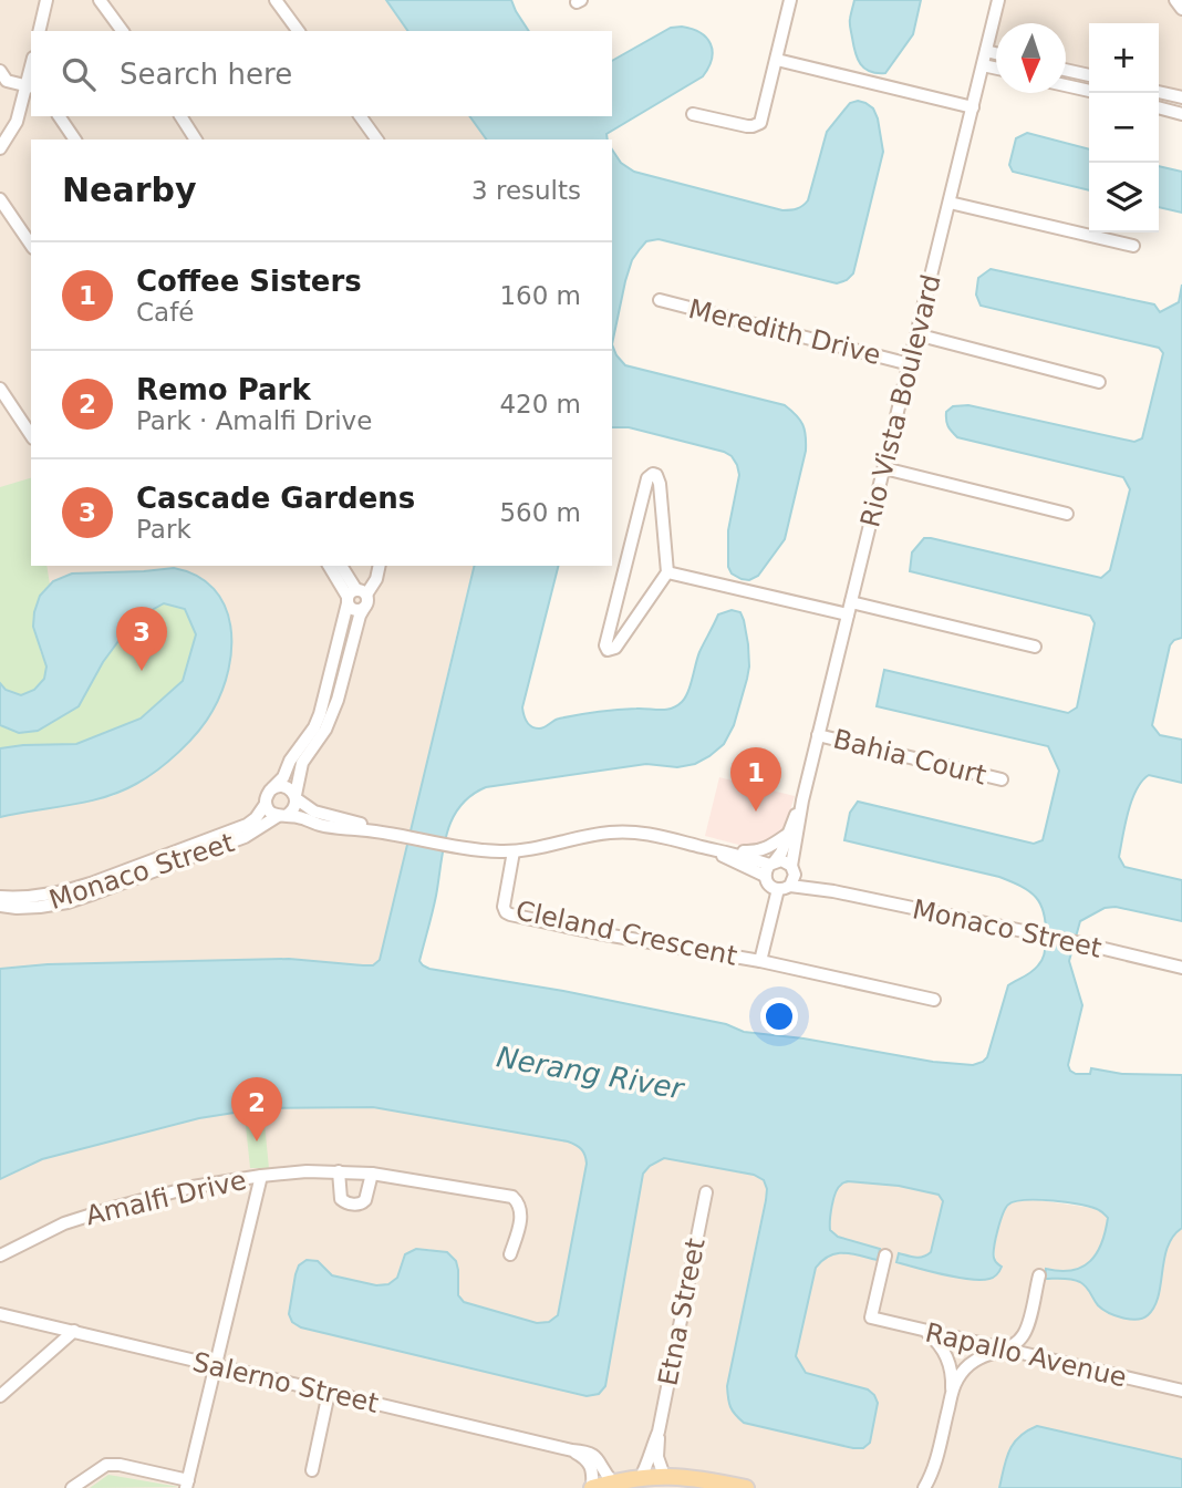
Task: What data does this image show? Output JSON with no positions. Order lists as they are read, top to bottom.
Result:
{
  "streets": {
    "street": [
      "Meredith Drive",
      "Rio Vista Boulevard",
      "Bahia Court",
      "Monaco Street",
      "Cleland Crescent",
      "Amalfi Drive",
      "Etna Street",
      "Rapallo Avenue",
      "Salerno Street"
    ]
  },
  "crossings": [
    ["Meredith Drive", "Rio Vista Boulevard"],
    ["Rio Vista Boulevard", "Bahia Court"],
    ["Rio Vista Boulevard", "Monaco Street"],
    ["Rio Vista Boulevard", "Cleland Crescent"]
  ],
  "water": ["Nerang River"],
  "north": "bottom",
  "page": {
    "map_buttons": ["+", "−"],
    "search": "Search here",
    "heading": ["Nearby", "3 results"],
    "list": [
      {
        "mark": "1",
        "name": "Coffee Sisters",
        "note": "Café",
        "value": "160 m"
      },
      {
        "mark": "2",
        "name": "Remo Park",
        "note": "Park · Amalfi Drive",
        "value": "420 m"
      },
      {
        "mark": "3",
        "name": "Cascade Gardens",
        "note": "Park",
        "value": "560 m"
      }
    ],
    "pins": ["3", "1", "2"]
  }
}
